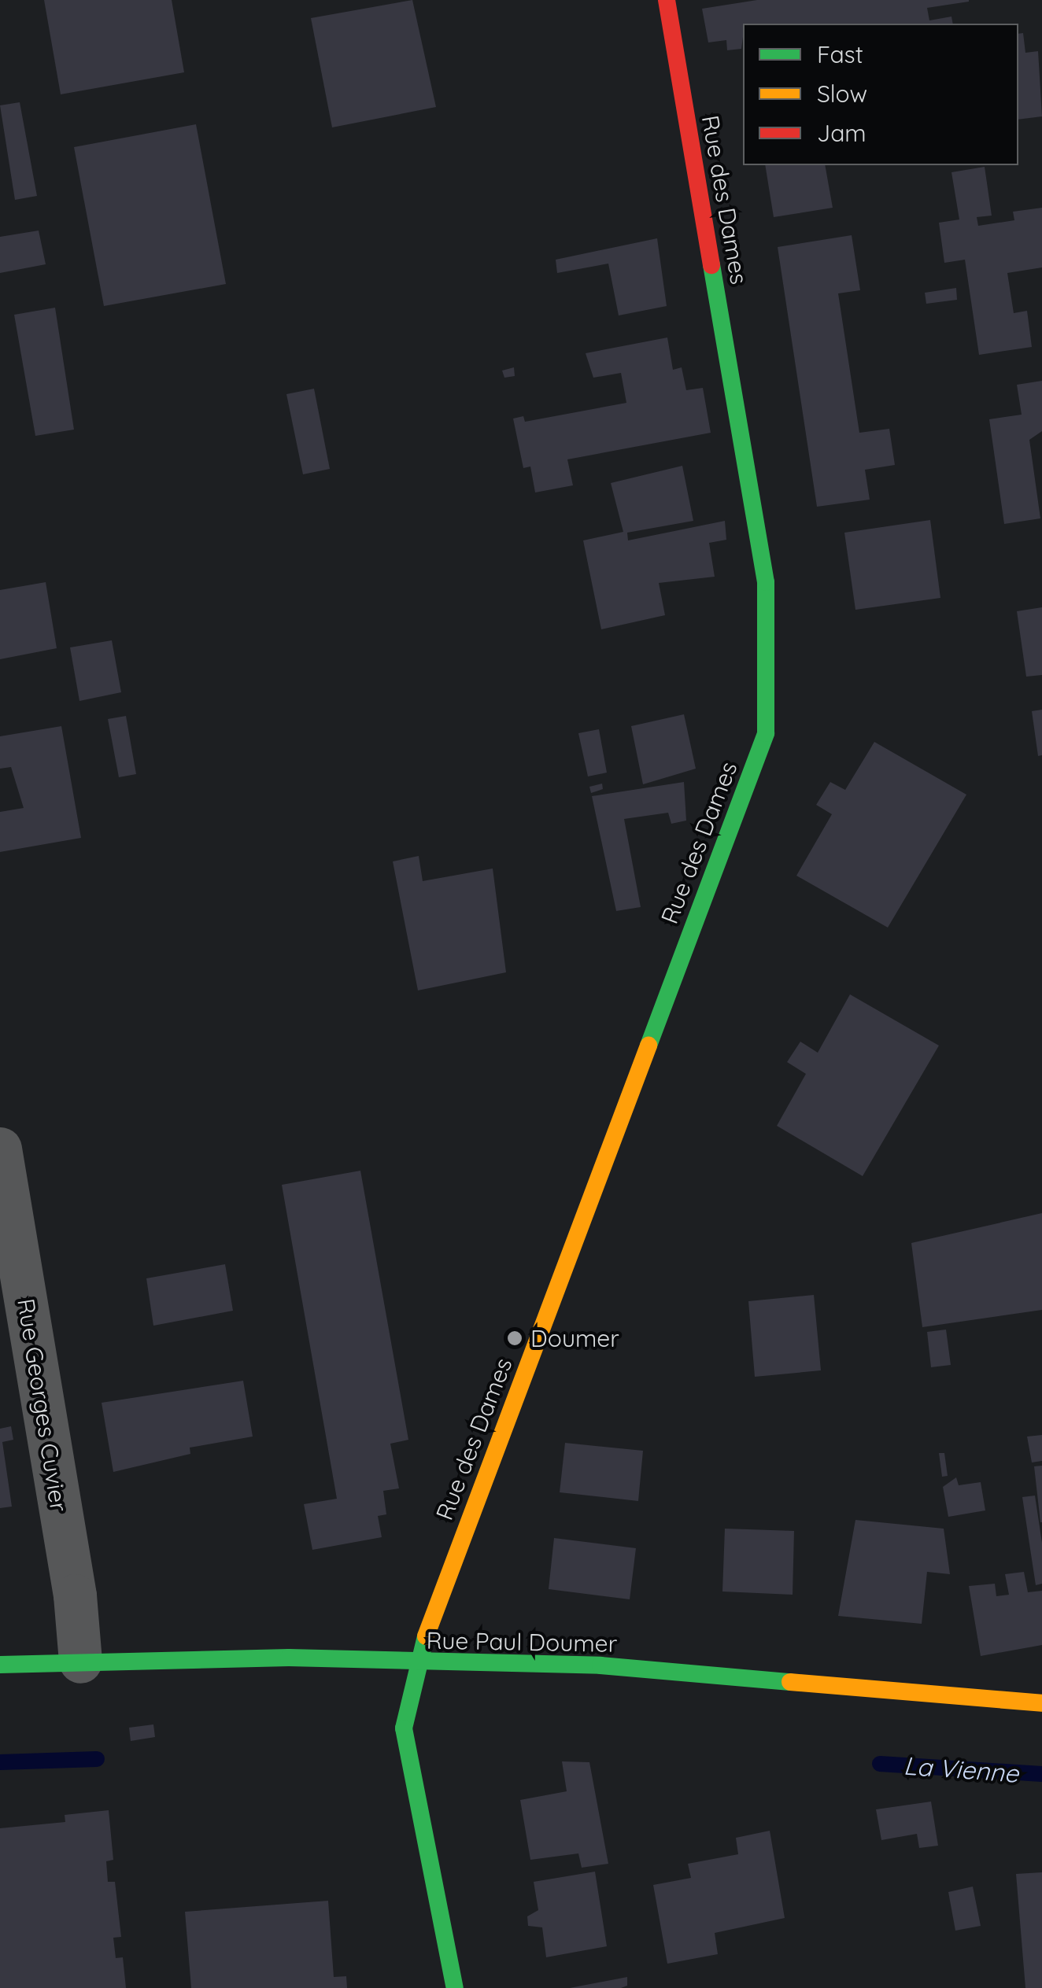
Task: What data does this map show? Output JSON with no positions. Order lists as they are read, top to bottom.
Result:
{
  "streets": {
    "street": ["Rue des Dames", "Rue Georges Cuvier", "Rue Paul Doumer"]
  },
  "crossings": [
    ["Rue des Dames", "Rue Paul Doumer"],
    ["Rue Georges Cuvier", "Rue Paul Doumer"]
  ],
  "water": ["La Vienne"],
  "places": ["Doumer"],
  "legend": ["Fast", "Slow", "Jam"]
}
